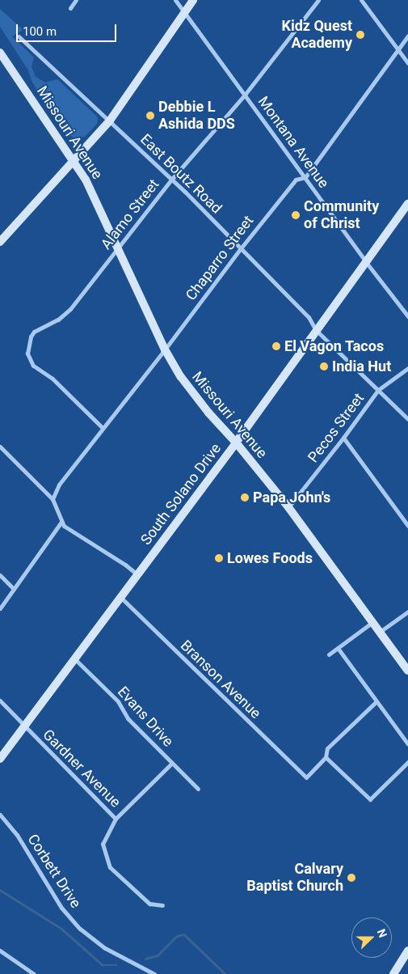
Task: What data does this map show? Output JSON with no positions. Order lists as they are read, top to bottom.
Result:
{
  "streets": {
    "street": [
      "Missouri Avenue",
      "Montana Avenue",
      "East Boutz Road",
      "Alamo Street",
      "Chaparro Street",
      "Pecos Street",
      "South Solano Drive",
      "Branson Avenue",
      "Evans Drive",
      "Gardner Avenue",
      "Corbett Drive"
    ]
  },
  "crossings": [
    ["Missouri Avenue", "Alamo Street"],
    ["Missouri Avenue", "Chaparro Street"],
    ["Missouri Avenue", "Pecos Street"],
    ["Missouri Avenue", "South Solano Drive"],
    ["Montana Avenue", "Alamo Street"],
    ["Montana Avenue", "Chaparro Street"],
    ["Montana Avenue", "South Solano Drive"],
    ["East Boutz Road", "Alamo Street"],
    ["East Boutz Road", "Chaparro Street"],
    ["East Boutz Road", "Pecos Street"],
    ["East Boutz Road", "South Solano Drive"],
    ["Alamo Street", "Chaparro Street"],
    ["South Solano Drive", "Branson Avenue"],
    ["South Solano Drive", "Evans Drive"],
    ["South Solano Drive", "Gardner Avenue"]
  ],
  "places": [
    "Kidz Quest Academy",
    "Debbie L Ashida DDS",
    "Community of Christ",
    "El Vagon Tacos",
    "India Hut",
    "Papa John's",
    "Lowes Foods",
    "Calvary Baptist Church"
  ],
  "scale_bar": "100 m",
  "north": "right"
}
